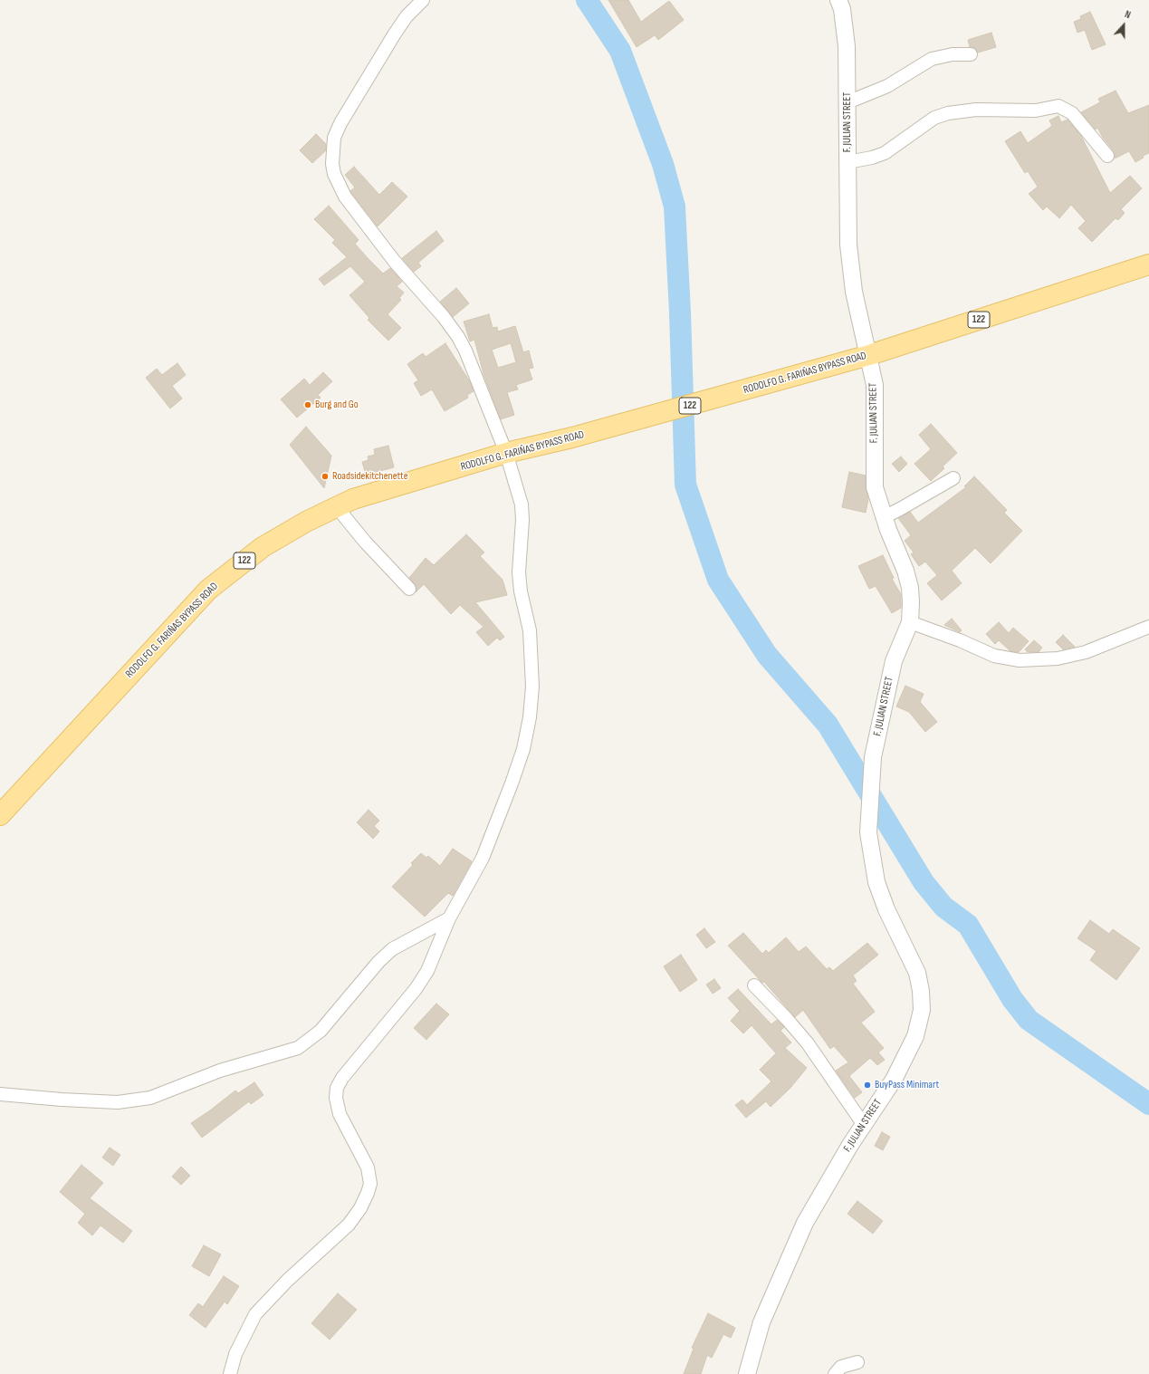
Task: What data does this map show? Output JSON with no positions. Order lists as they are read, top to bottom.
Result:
{
  "streets": {
    "main road": ["122", "RODOLFO G. FARIÑAS BYPASS ROAD"],
    "street": ["F. JULIAN STREET"]
  },
  "crossings": [
    ["F. JULIAN STREET", "RODOLFO G. FARIÑAS BYPASS ROAD"]
  ],
  "places": ["Burg and Go", "Roadsidekitchenette", "BuyPass Minimart"],
  "north": "top"
}
